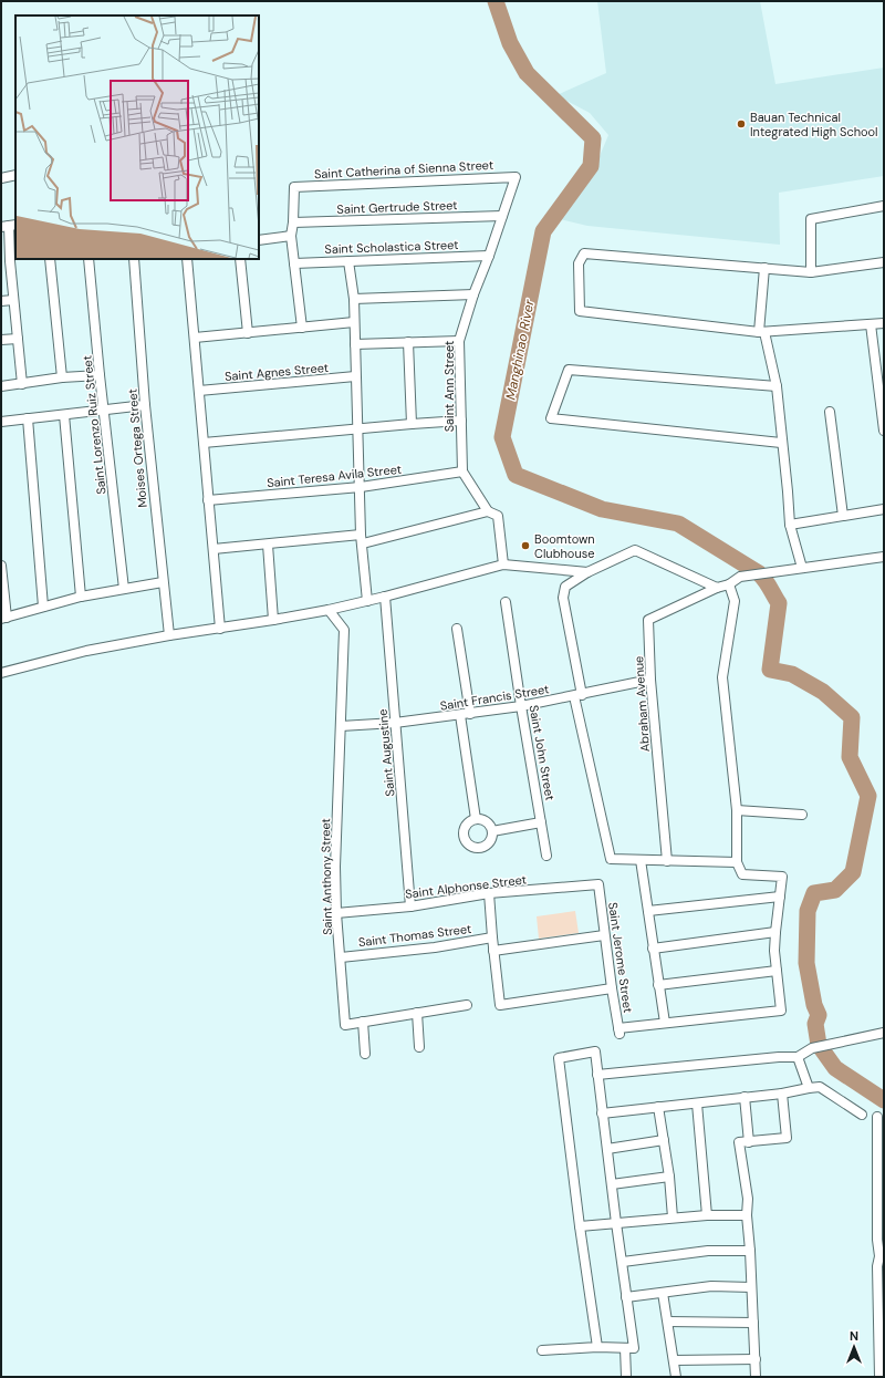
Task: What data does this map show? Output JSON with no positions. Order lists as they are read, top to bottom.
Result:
{
  "streets": {
    "street": [
      "Saint Catherina of Sienna Street",
      "Saint Gertrude Street",
      "Saint Scholastica Street",
      "Saint Agnes Street",
      "Saint Ann Street",
      "Saint Lorenzo Ruiz Street",
      "Moises Ortega Street",
      "Saint Teresa Avila Street",
      "Saint Francis Street",
      "Abraham Avenue",
      "Saint Augustine",
      "Saint John Street",
      "Saint Anthony Street",
      "Saint Alphonse Street",
      "Saint Thomas Street",
      "Saint Jerome Street"
    ]
  },
  "crossings": [
    ["Saint Catherina of Sienna Street", "Saint Gertrude Street"],
    ["Saint Catherina of Sienna Street", "Saint Ann Street"],
    ["Saint Gertrude Street", "Saint Ann Street"],
    ["Saint Scholastica Street", "Saint Ann Street"],
    ["Saint Ann Street", "Saint Teresa Avila Street"],
    ["Saint Francis Street", "Abraham Avenue"],
    ["Saint Francis Street", "Saint Augustine"],
    ["Saint Francis Street", "Saint John Street"],
    ["Saint Francis Street", "Saint Anthony Street"],
    ["Saint Augustine", "Saint Alphonse Street"],
    ["Saint Anthony Street", "Saint Alphonse Street"],
    ["Saint Anthony Street", "Saint Thomas Street"],
    ["Saint Alphonse Street", "Saint Jerome Street"]
  ],
  "water": ["Manghinao River"],
  "places": ["Bauan Technical Integrated High School", "Boomtown Clubhouse"],
  "north": "top"
}
